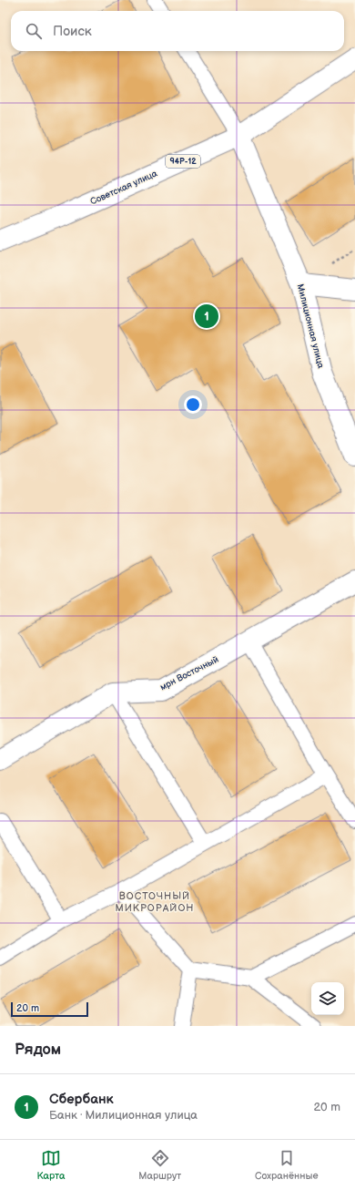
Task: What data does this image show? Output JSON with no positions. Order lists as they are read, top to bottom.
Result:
{
  "streets": {
    "street": [
      "94Р-12",
      "Советская улица",
      "Милиционная улица",
      "мрн Восточный"
    ]
  },
  "crossings": [
    ["Советская улица", "Милиционная улица"]
  ],
  "districts": ["ВОСТОЧНЫЙ МИКРОРАЙОН"],
  "scale_bar": "20 m",
  "page": {
    "search": "Поиск",
    "pins": "1",
    "scale": "20 m",
    "heading": "Рядом",
    "list": [
      {
        "mark": "1",
        "name": "Сбербанк",
        "note": "Банк · Милиционная улица",
        "value": "20 m"
      }
    ],
    "nav": ["Карта", "Маршрут", "Сохранённые"]
  }
}
